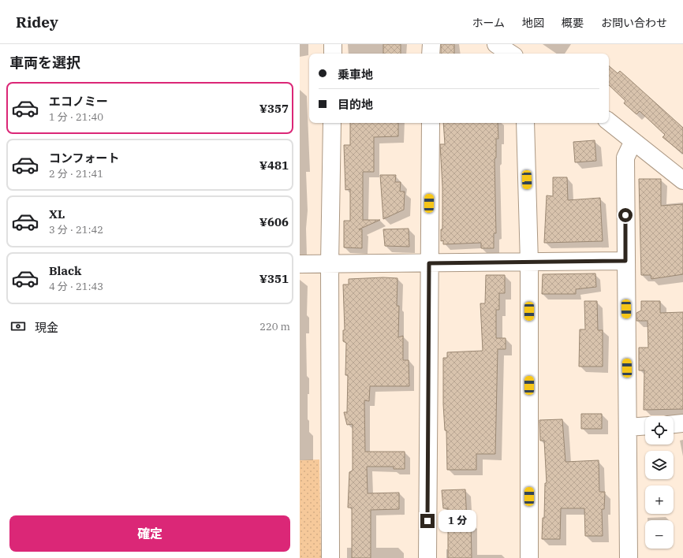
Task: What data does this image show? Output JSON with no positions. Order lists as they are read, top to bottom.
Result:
{
  "page": {
    "header": "Ridey",
    "nav": [
      "ホーム",
      "地図",
      "概要",
      "お問い合わせ"
    ],
    "heading": "車両を選択",
    "banner": ["乗車地", "目的地"],
    "list": [
      {
        "name": "エコノミー",
        "note": "1 分 · 21:40",
        "value": "¥357"
      },
      {
        "name": "コンフォート",
        "note": "2 分 · 21:41",
        "value": "¥481"
      },
      {
        "name": "XL",
        "note": "3 分 · 21:42",
        "value": "¥606"
      },
      {
        "name": "Black",
        "note": "4 分 · 21:43",
        "value": "¥351"
      }
    ],
    "pay": ["現金", "220 m"],
    "map_buttons": ["+", "−"],
    "buttons": "確定",
    "bubble": "1 分"
  }
}
